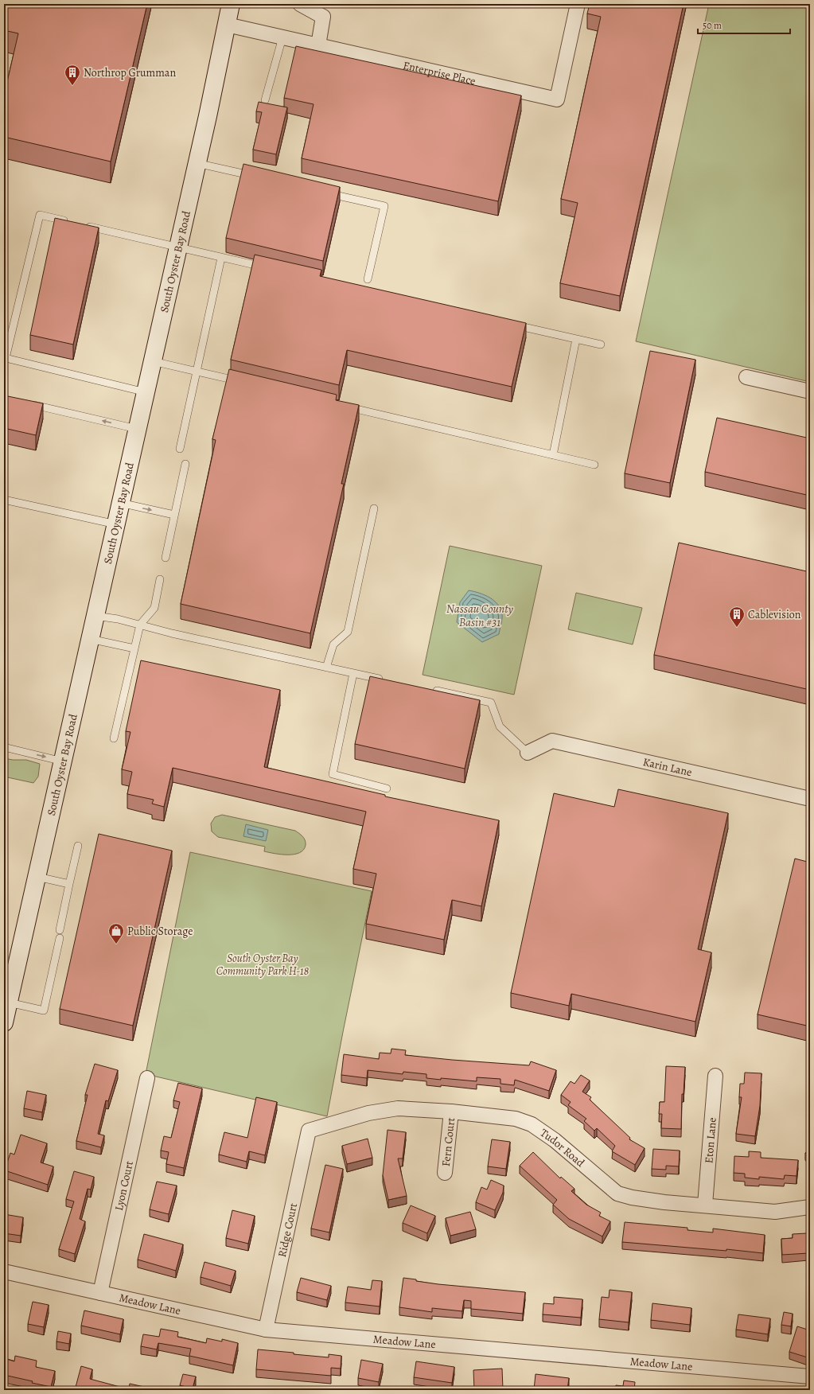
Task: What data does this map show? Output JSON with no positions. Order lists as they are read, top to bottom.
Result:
{
  "streets": {
    "main road": ["South Oyster Bay Road"],
    "street": [
      "Enterprise Place",
      "Karin Lane",
      "Eton Lane",
      "Fern Court",
      "Tudor Road",
      "Lyon Court",
      "Ridge Court",
      "Meadow Lane"
    ]
  },
  "crossings": [
    ["Enterprise Place", "South Oyster Bay Road"],
    ["Eton Lane", "Tudor Road"],
    ["Fern Court", "Tudor Road"],
    ["Tudor Road", "Ridge Court"],
    ["Lyon Court", "Meadow Lane"],
    ["Ridge Court", "Meadow Lane"]
  ],
  "water": ["Nassau County Basin #31"],
  "parks": ["South Oyster Bay Community Park H-18"],
  "places": {
    "building": ["Northrop Grumman", "Cablevision"],
    "shop": ["Public Storage"]
  },
  "scale_bar": "50 m"
}
